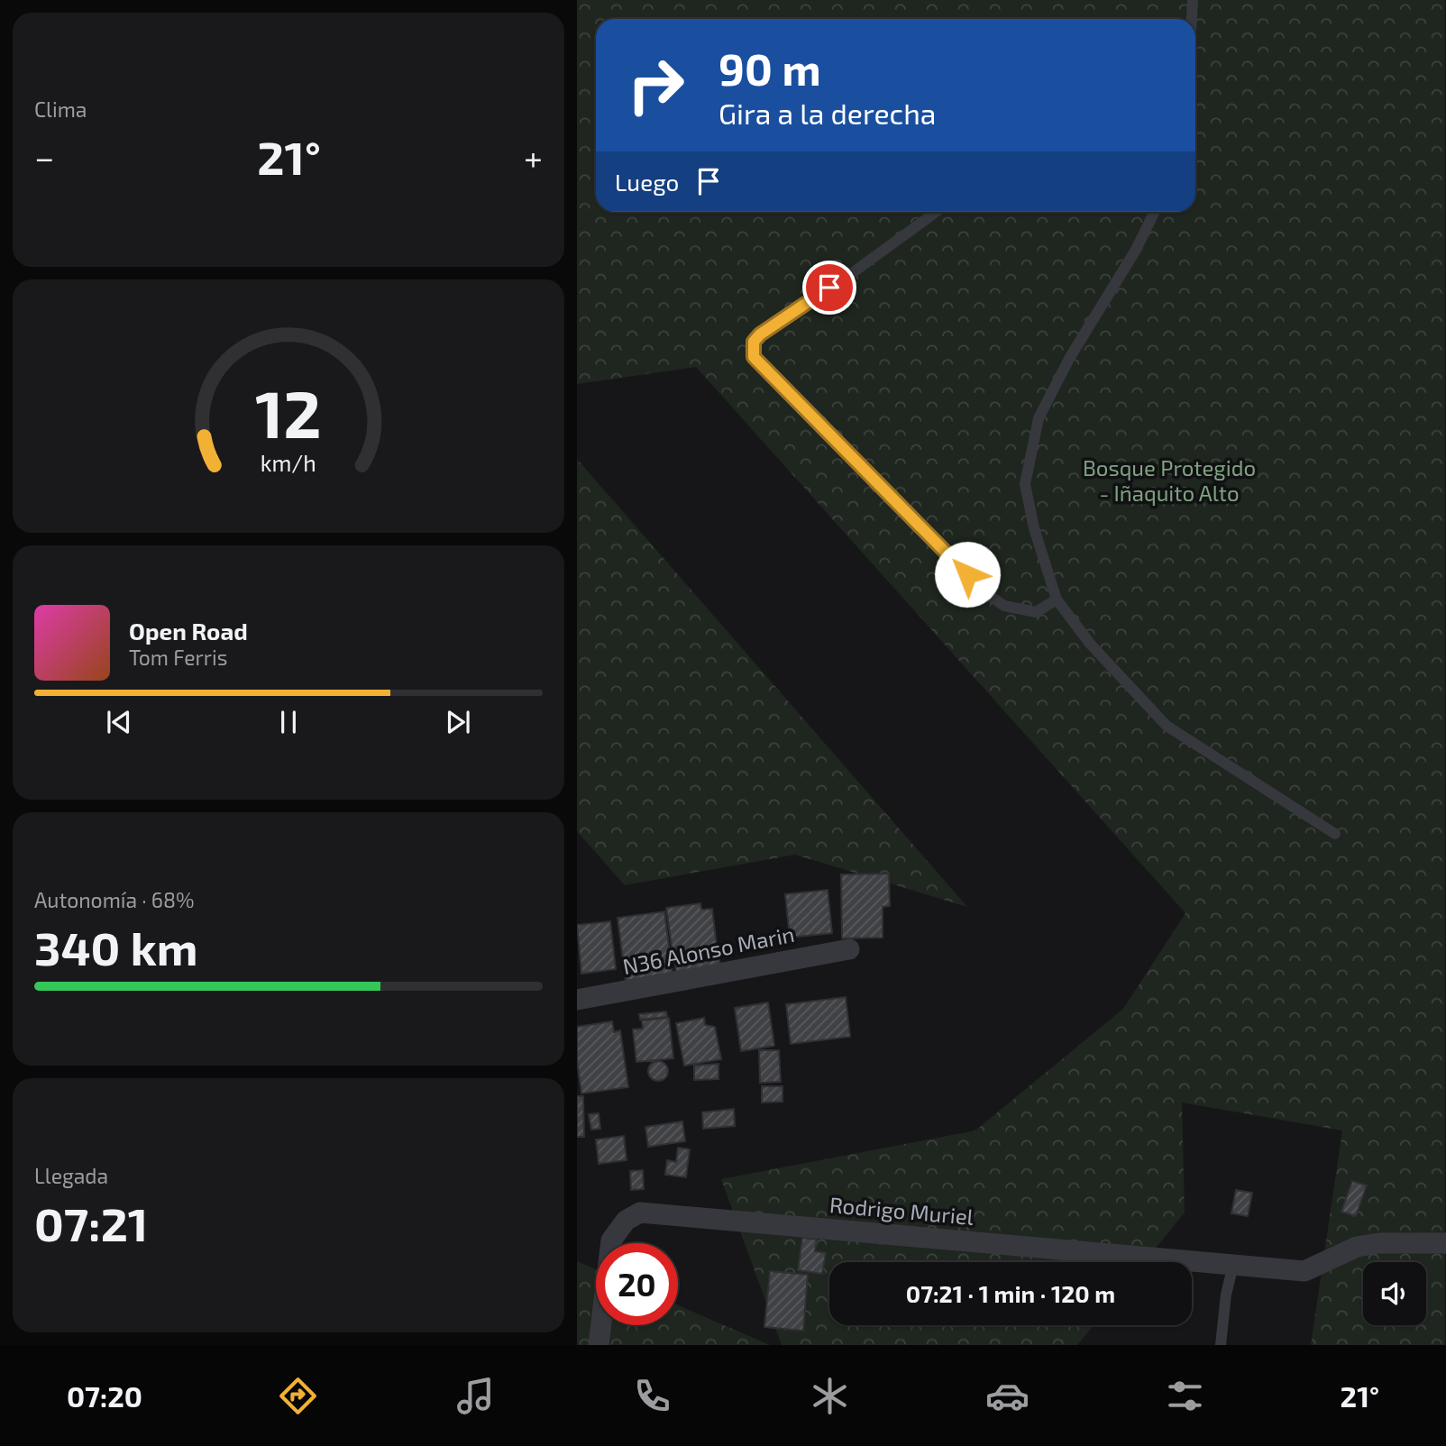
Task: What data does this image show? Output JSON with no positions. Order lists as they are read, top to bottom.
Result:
{
  "streets": {
    "street": ["N36 Alonso Marin", "Rodrigo Muriel"]
  },
  "parks": ["Bosque Protegido - Iñaquito Alto"],
  "page": {
    "tile": [
      "Clima",
      ["Autonomía · 68%", "340 km"],
      ["Llegada", "07:21"]
    ],
    "turn": ["90 m", "Gira a la derecha"],
    "heat": ["−", "21°", "+"],
    "then": "Luego",
    "song": ["Open Road", "Tom Ferris"],
    "limit": "20",
    "trip": "07:21 · 1 min · 120 m",
    "tabs": ["07:20", "21°"],
    "gauge": ["12", "km/h"]
  }
}
